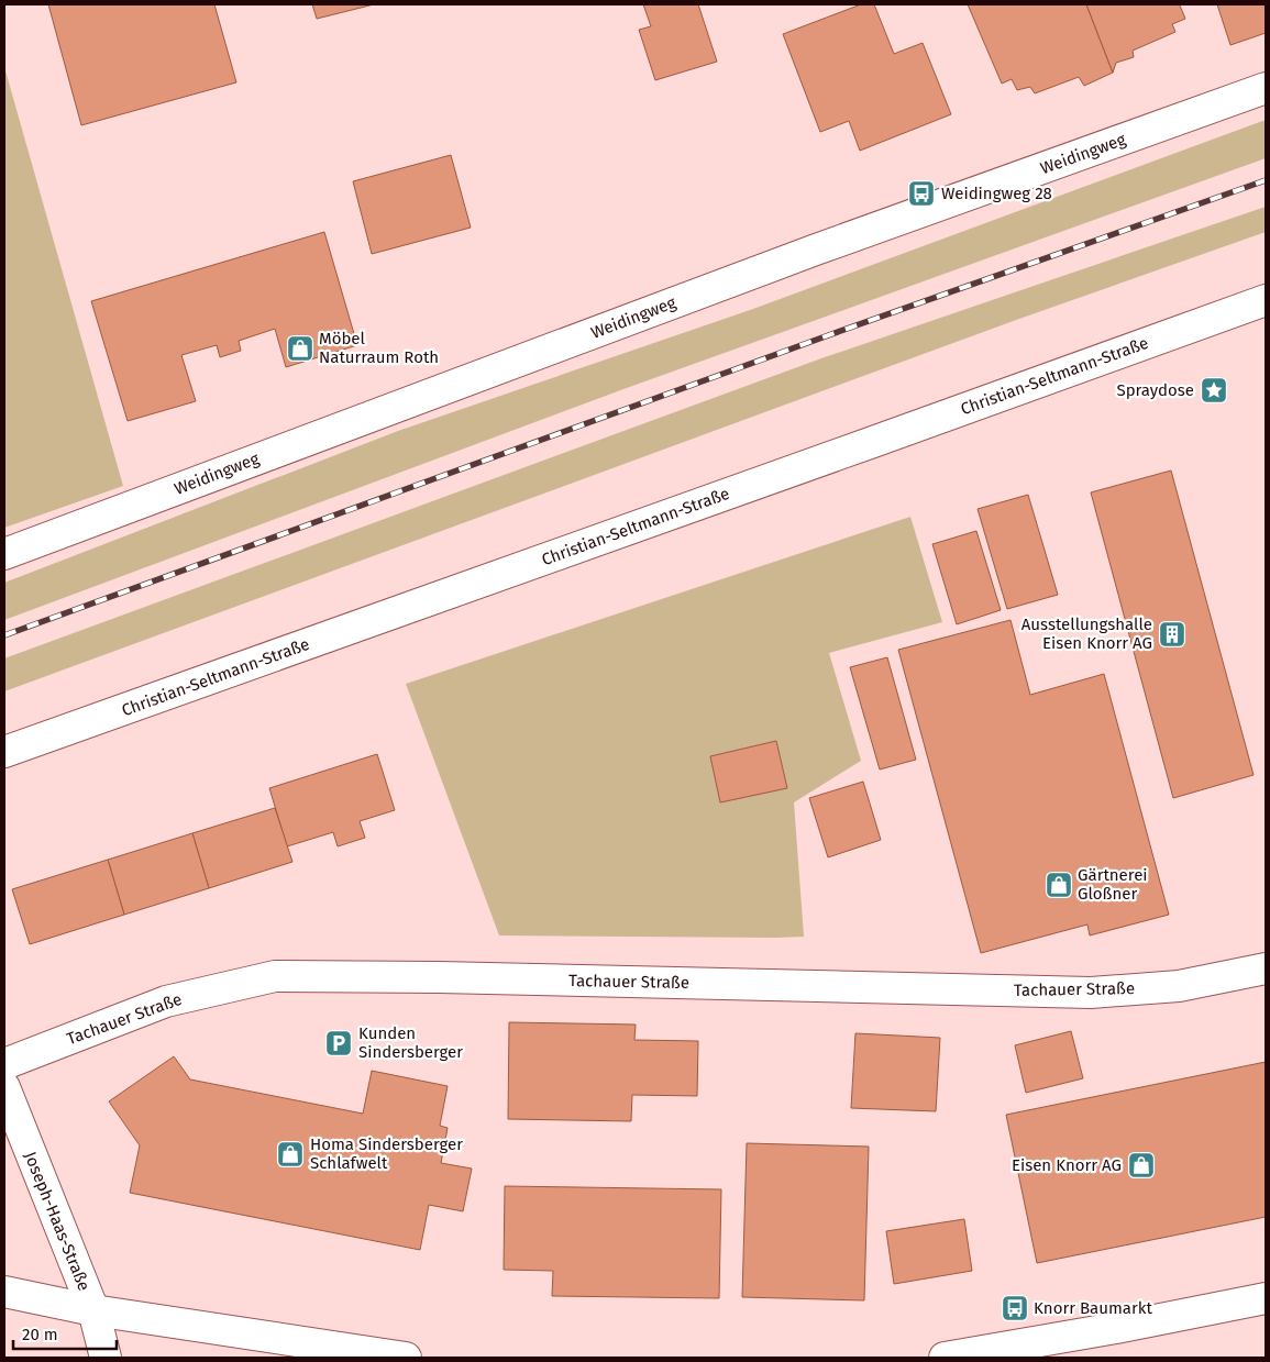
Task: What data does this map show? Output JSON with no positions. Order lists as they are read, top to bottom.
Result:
{
  "streets": {
    "street": [
      "Weidingweg",
      "Christian-Seltmann-Straße",
      "Tachauer Straße",
      "Joseph-Haas-Straße"
    ]
  },
  "places": {
    "bus stop": ["Weidingweg 28", "Knorr Baumarkt"],
    "shop": [
      "Möbel Naturraum Roth",
      "Gärtnerei Gloßner",
      "Homa Sindersberger Schlafwelt",
      "Eisen Knorr AG"
    ],
    "place": ["Spraydose"],
    "building": ["Ausstellungshalle Eisen Knorr AG"],
    "parking": ["Kunden Sindersberger"]
  },
  "scale_bar": "20 m"
}
